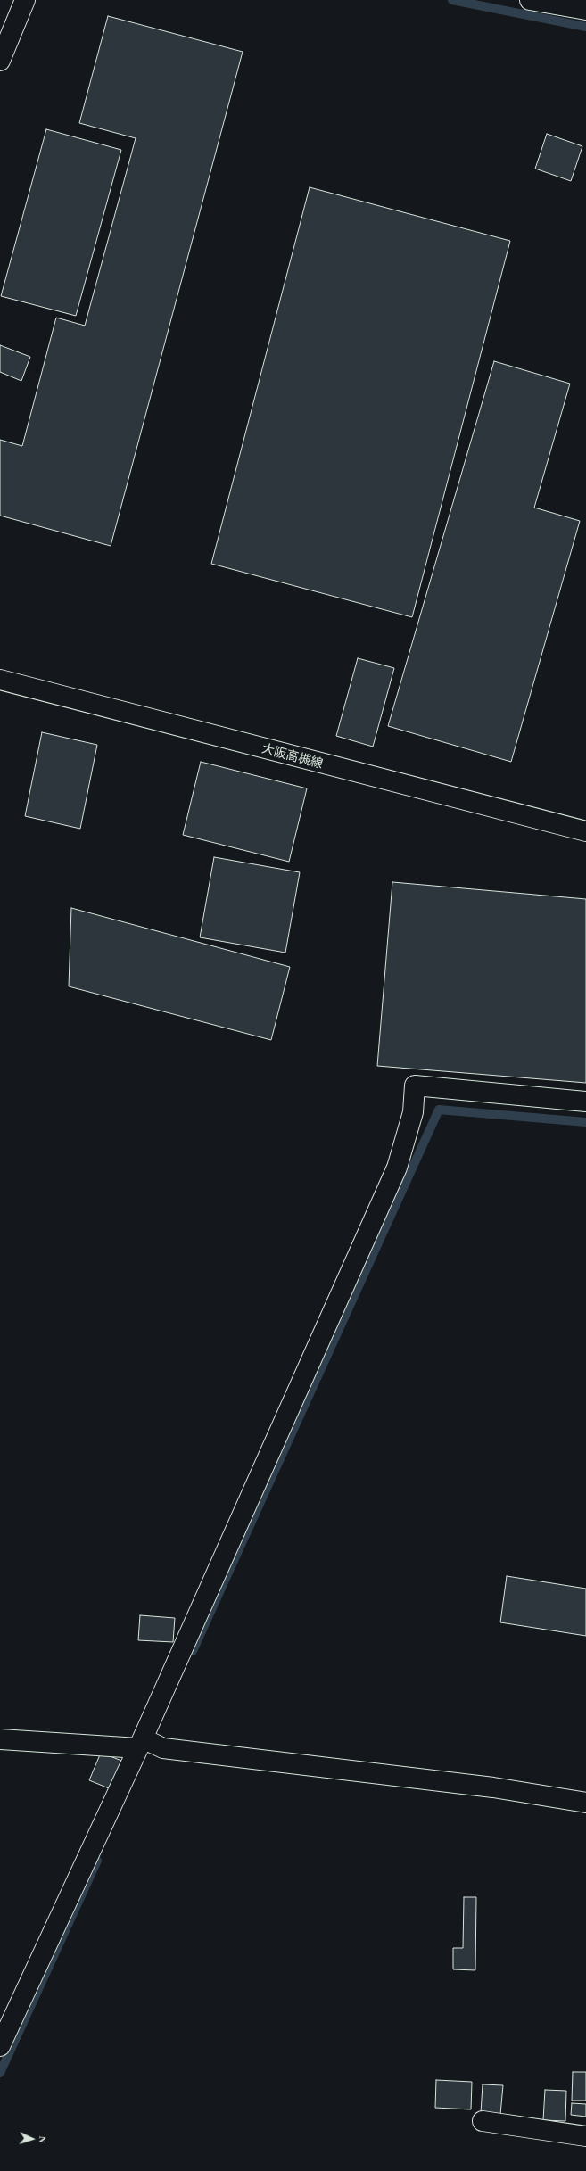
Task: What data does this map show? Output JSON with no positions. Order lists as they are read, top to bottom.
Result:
{
  "streets": {
    "street": ["大阪高槻線"]
  },
  "north": "right"
}
